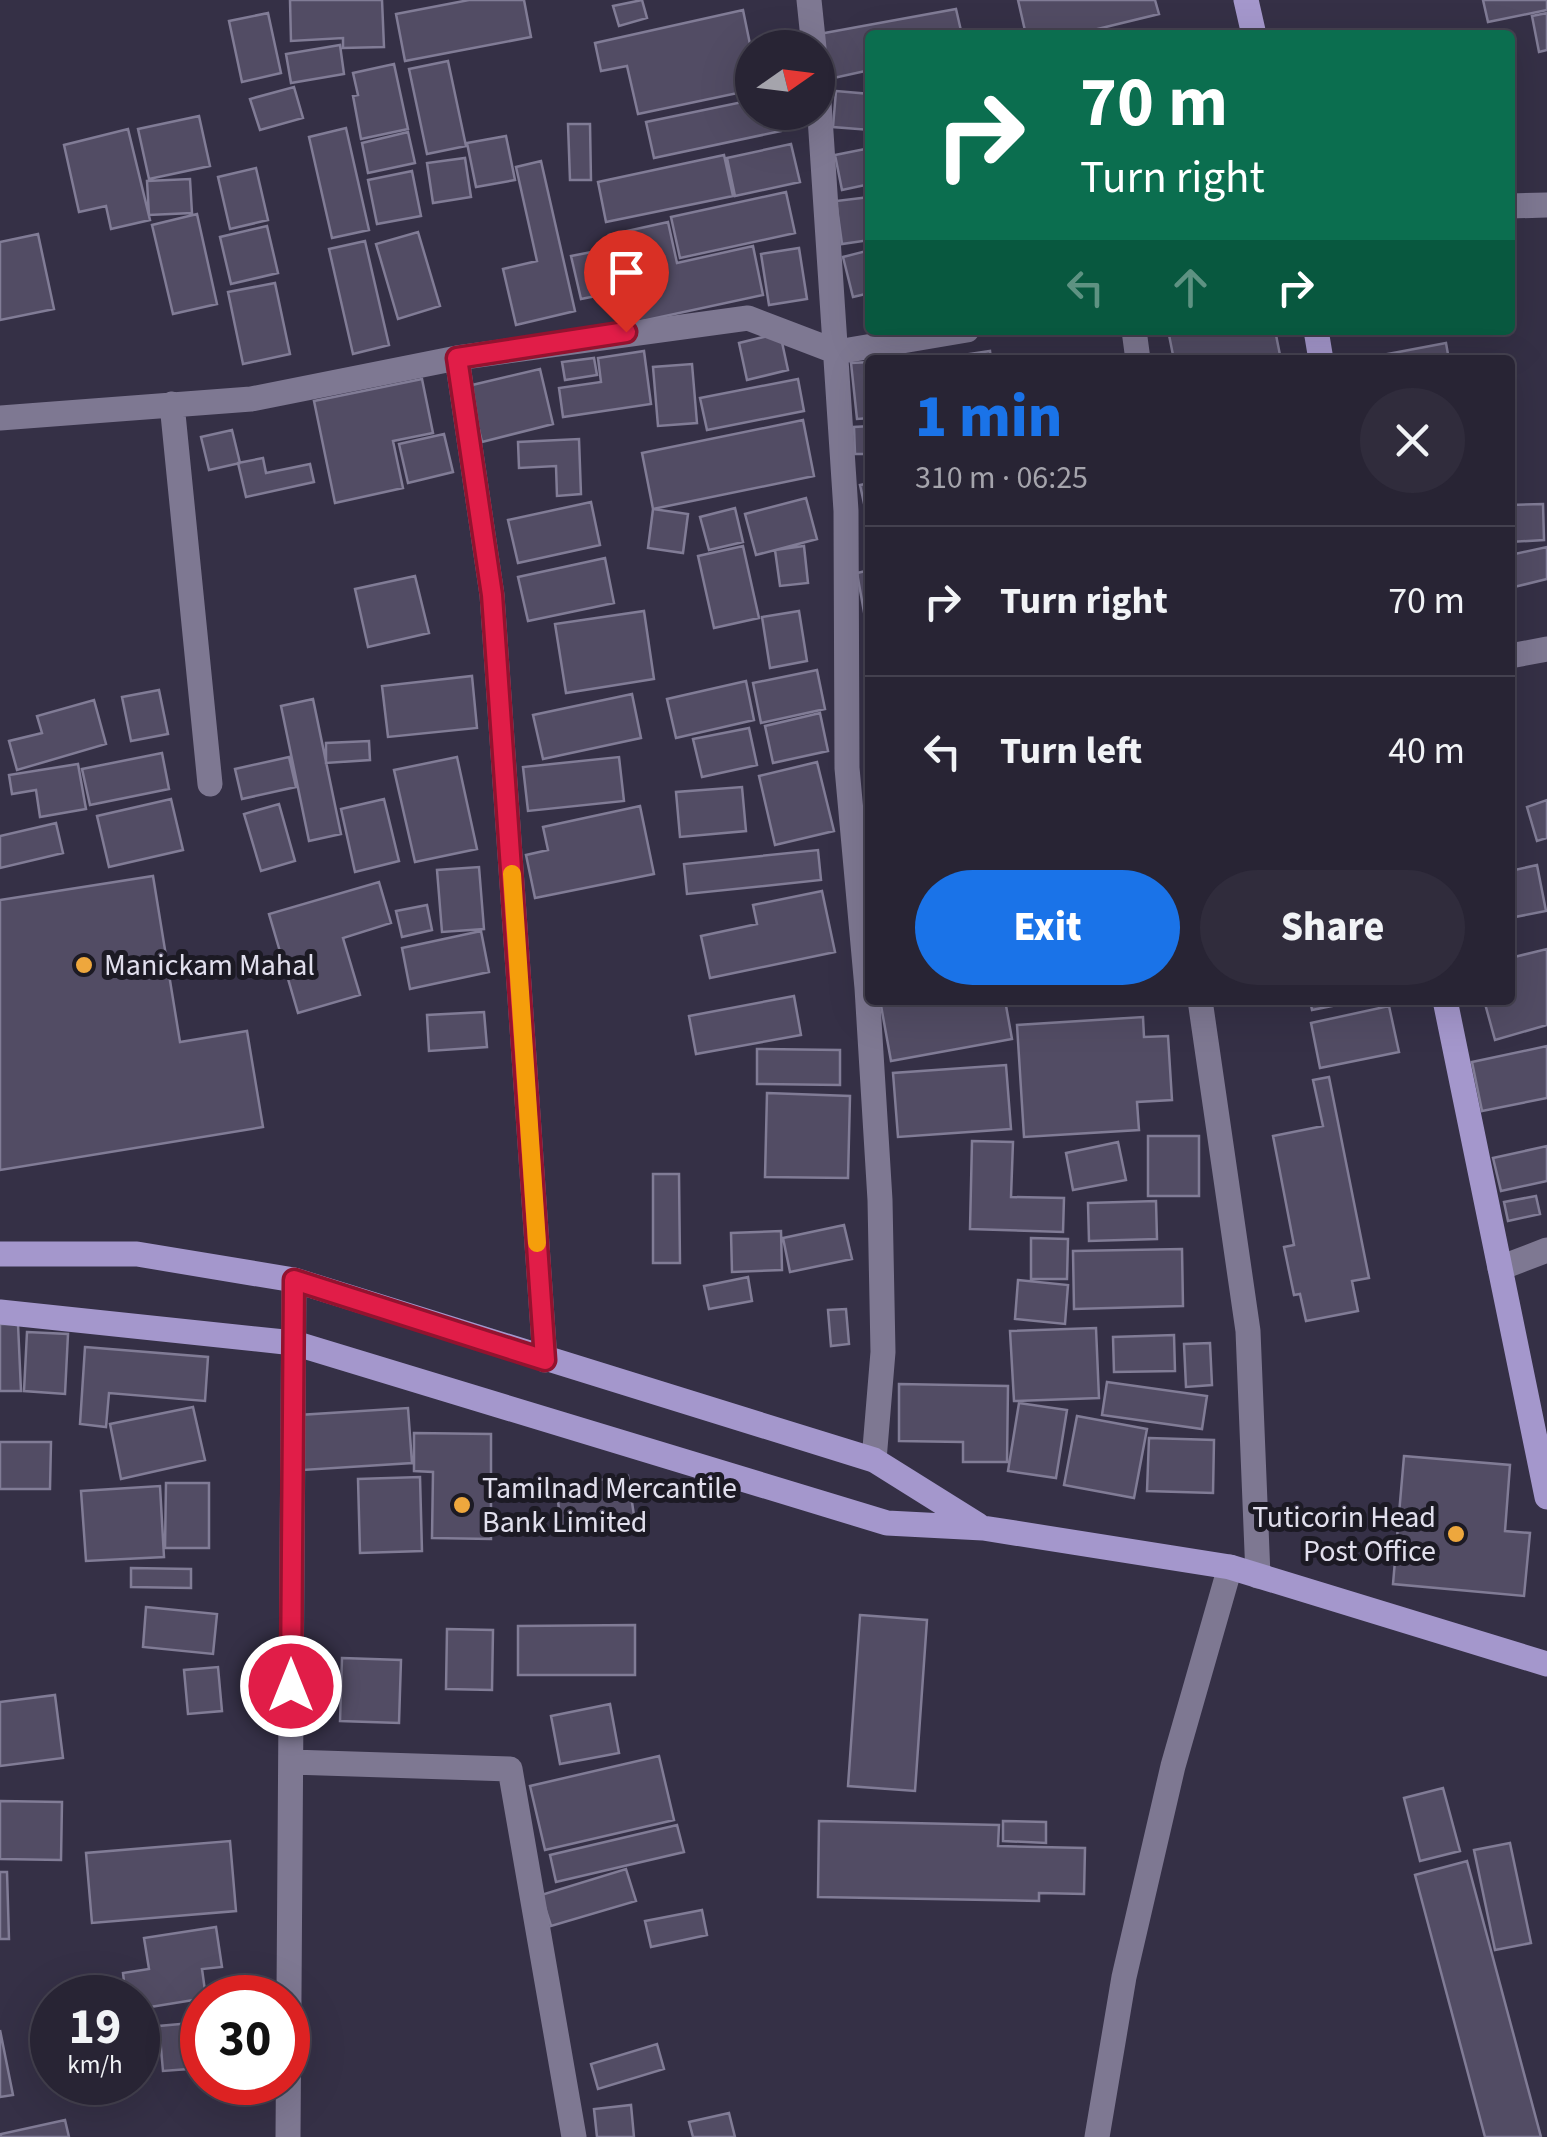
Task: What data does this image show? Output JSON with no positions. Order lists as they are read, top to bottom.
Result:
{
  "places": ["Manickam Mahal", "Tamilnad Mercantile Bank Limited", "Tuticorin Head Post Office"],
  "north": "right",
  "page": {
    "turn": ["70 m", "Turn right"],
    "heading": ["1 min", "310 m · 06:25"],
    "list": [
      {
        "name": "Turn right",
        "value": "70 m"
      },
      {
        "name": "Turn left",
        "value": "40 m"
      }
    ],
    "buttons": ["Exit", "Share"],
    "speed": "19 km/h",
    "limit": "30"
  }
}
